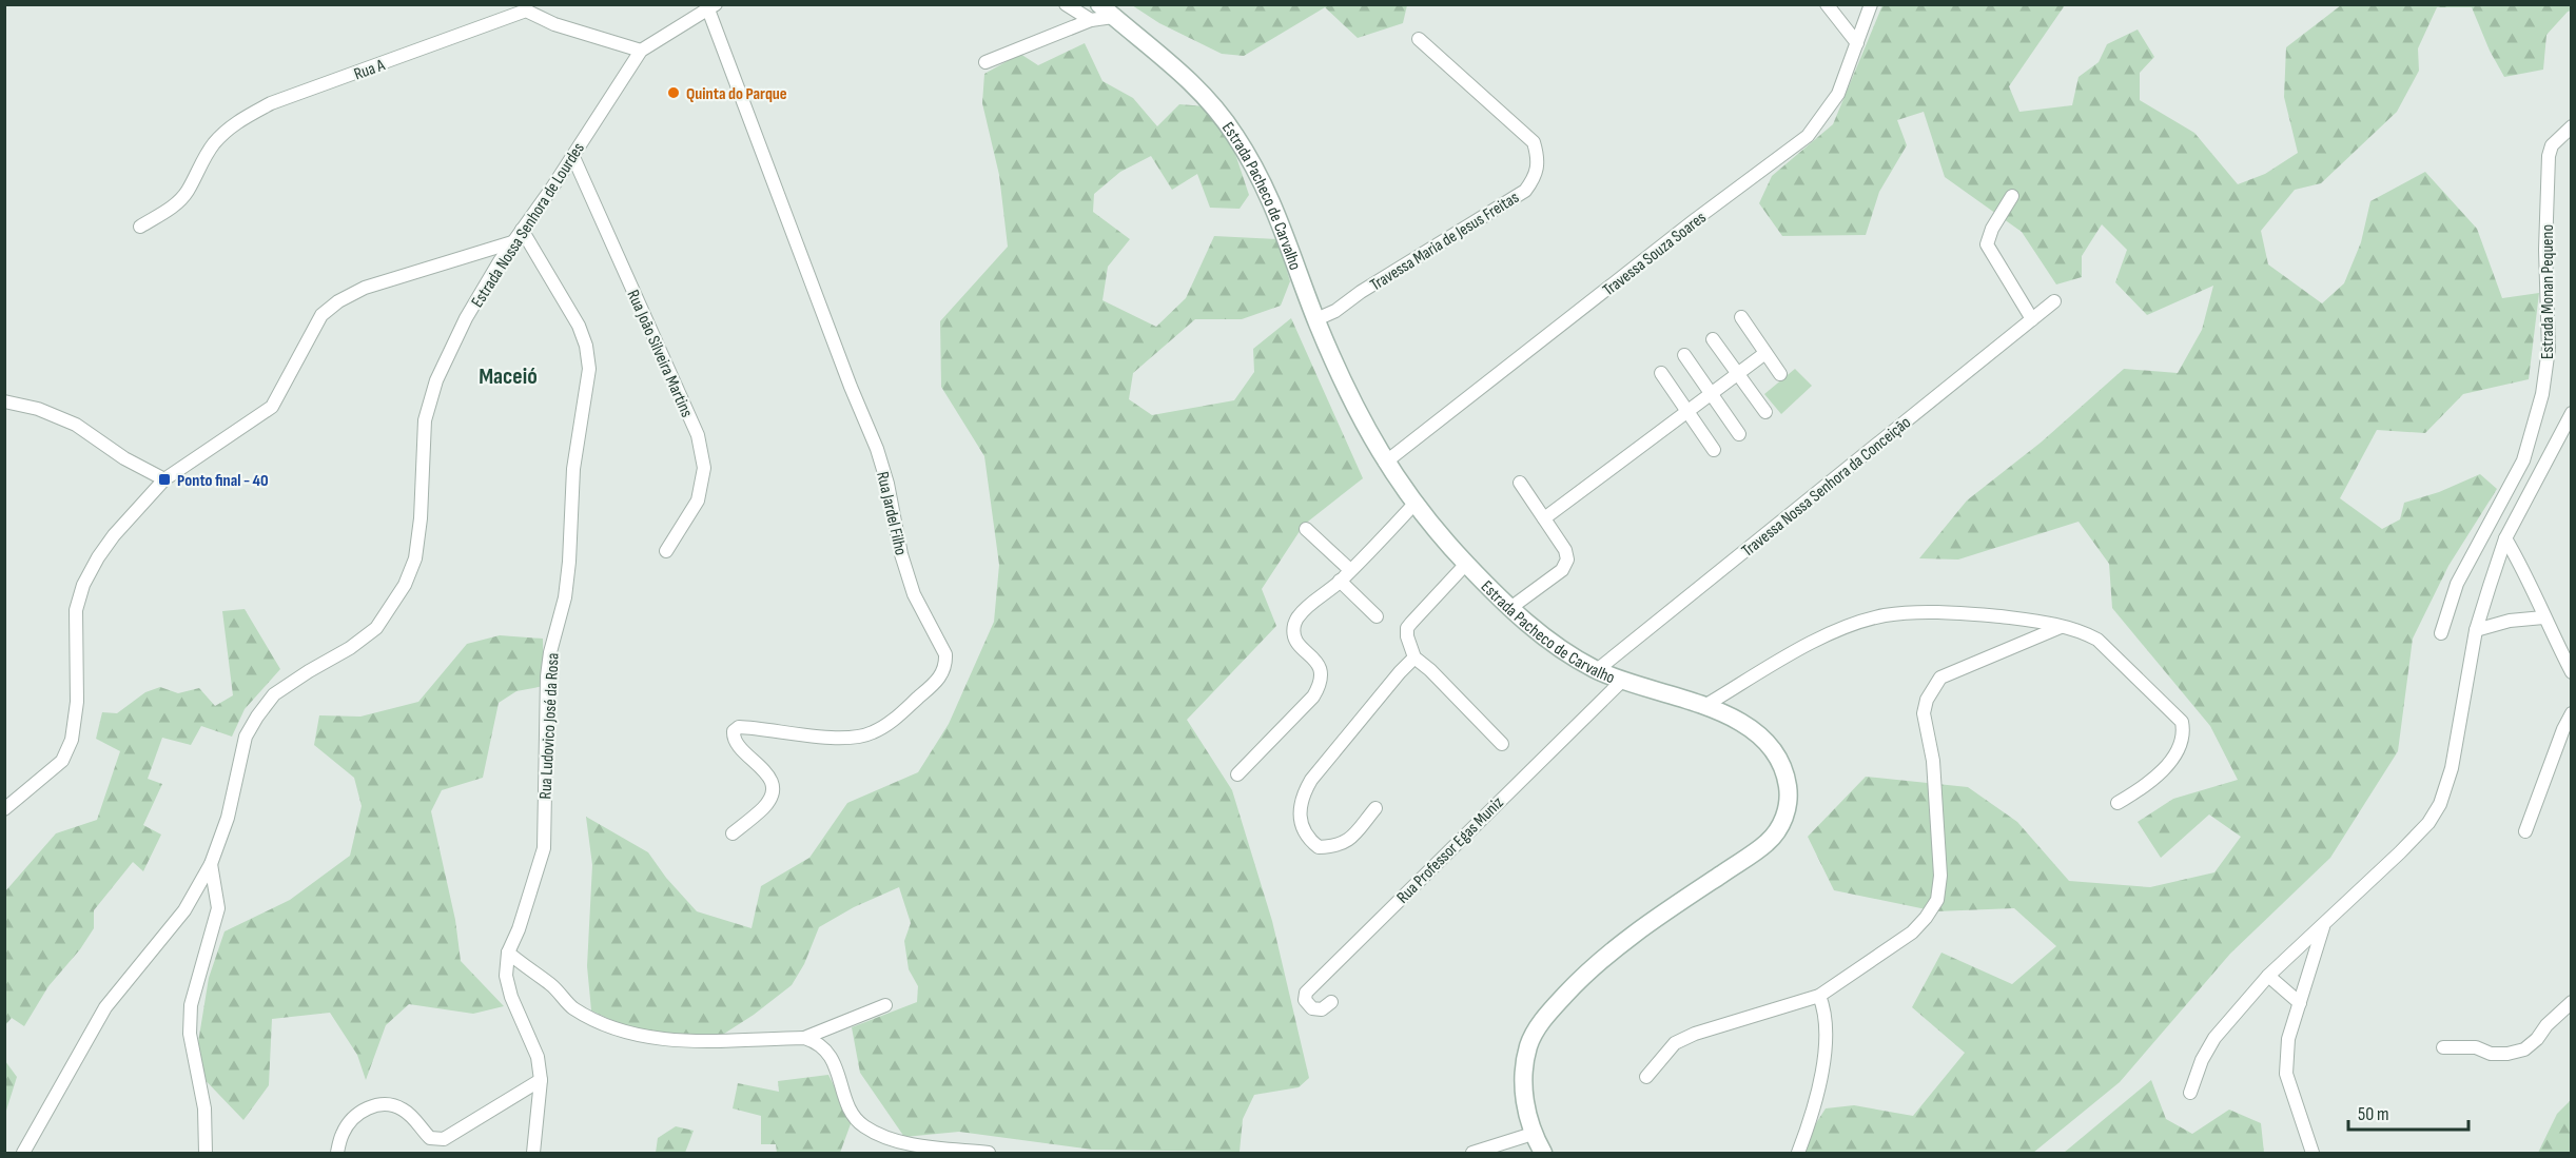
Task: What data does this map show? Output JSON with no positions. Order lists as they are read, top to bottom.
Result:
{
  "streets": {
    "main road": ["Estrada Pacheco de Carvalho"],
    "street": [
      "Rua A",
      "Estrada Nossa Senhora de Lourdes",
      "Travessa Maria de Jesus Freitas",
      "Travessa Souza Soares",
      "Estrada Monan Pequeno",
      "Rua João Silveira Martins",
      "Travessa Nossa Senhora da Conceição",
      "Rua Jardel Filho",
      "Rua Ludovico José da Rosa",
      "Rua Professor Egas Muniz"
    ]
  },
  "crossings": [
    ["Rua A", "Estrada Nossa Senhora de Lourdes"],
    ["Estrada Pacheco de Carvalho", "Travessa Maria de Jesus Freitas"],
    ["Estrada Pacheco de Carvalho", "Travessa Souza Soares"],
    ["Estrada Pacheco de Carvalho", "Travessa Nossa Senhora da Conceição"],
    ["Estrada Pacheco de Carvalho", "Rua Professor Egas Muniz"],
    ["Estrada Nossa Senhora de Lourdes", "Rua João Silveira Martins"],
    ["Estrada Nossa Senhora de Lourdes", "Rua Jardel Filho"],
    ["Estrada Nossa Senhora de Lourdes", "Rua Ludovico José da Rosa"]
  ],
  "districts": ["Maceió"],
  "places": {
    "other": ["Quinta do Parque"],
    "transit": ["Ponto final - 40"]
  },
  "scale_bar": "50 m"
}
